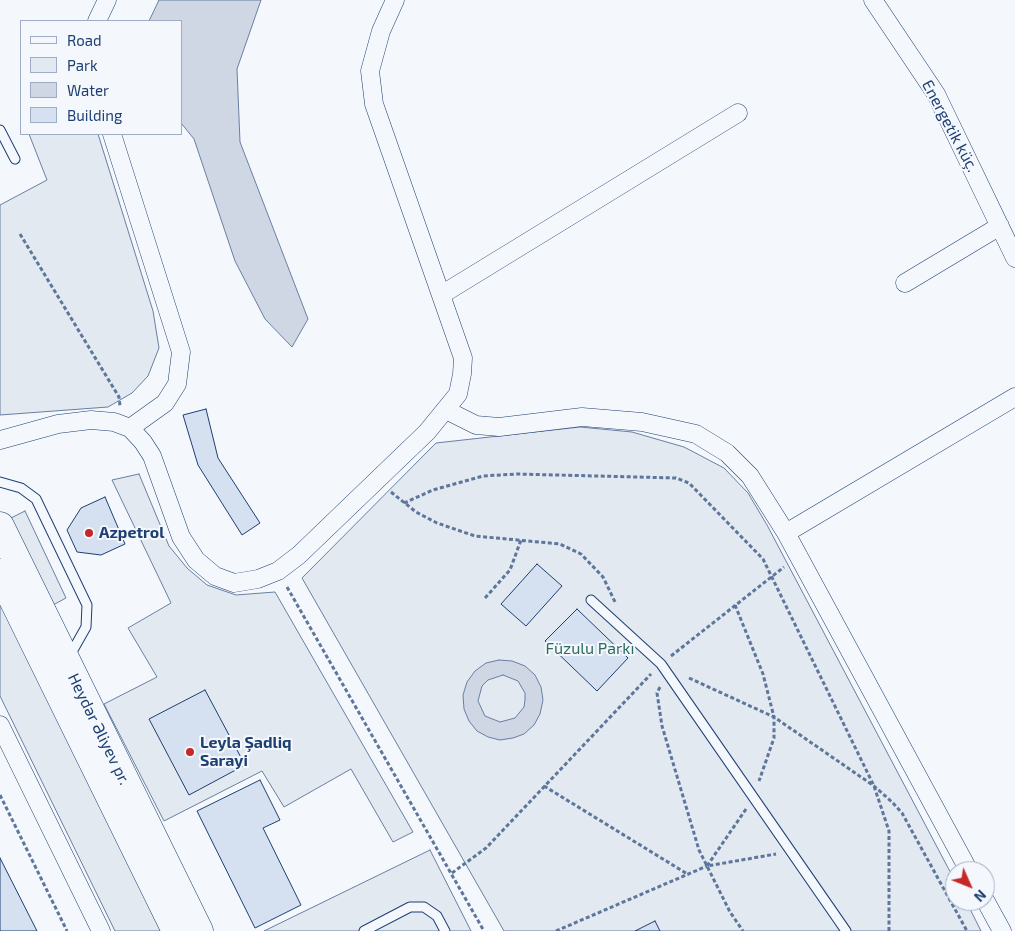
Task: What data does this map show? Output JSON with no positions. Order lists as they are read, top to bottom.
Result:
{
  "streets": {
    "main road": ["Heydər Əliyev pr."],
    "street": ["Energetik küç."]
  },
  "parks": ["Füzulu Parkı"],
  "places": ["Azpetrol", "Leyla Şadliq Sarayi"],
  "legend": [
    "Road",
    "Park",
    "Water",
    "Building"
  ],
  "north": "bottom right"
}
